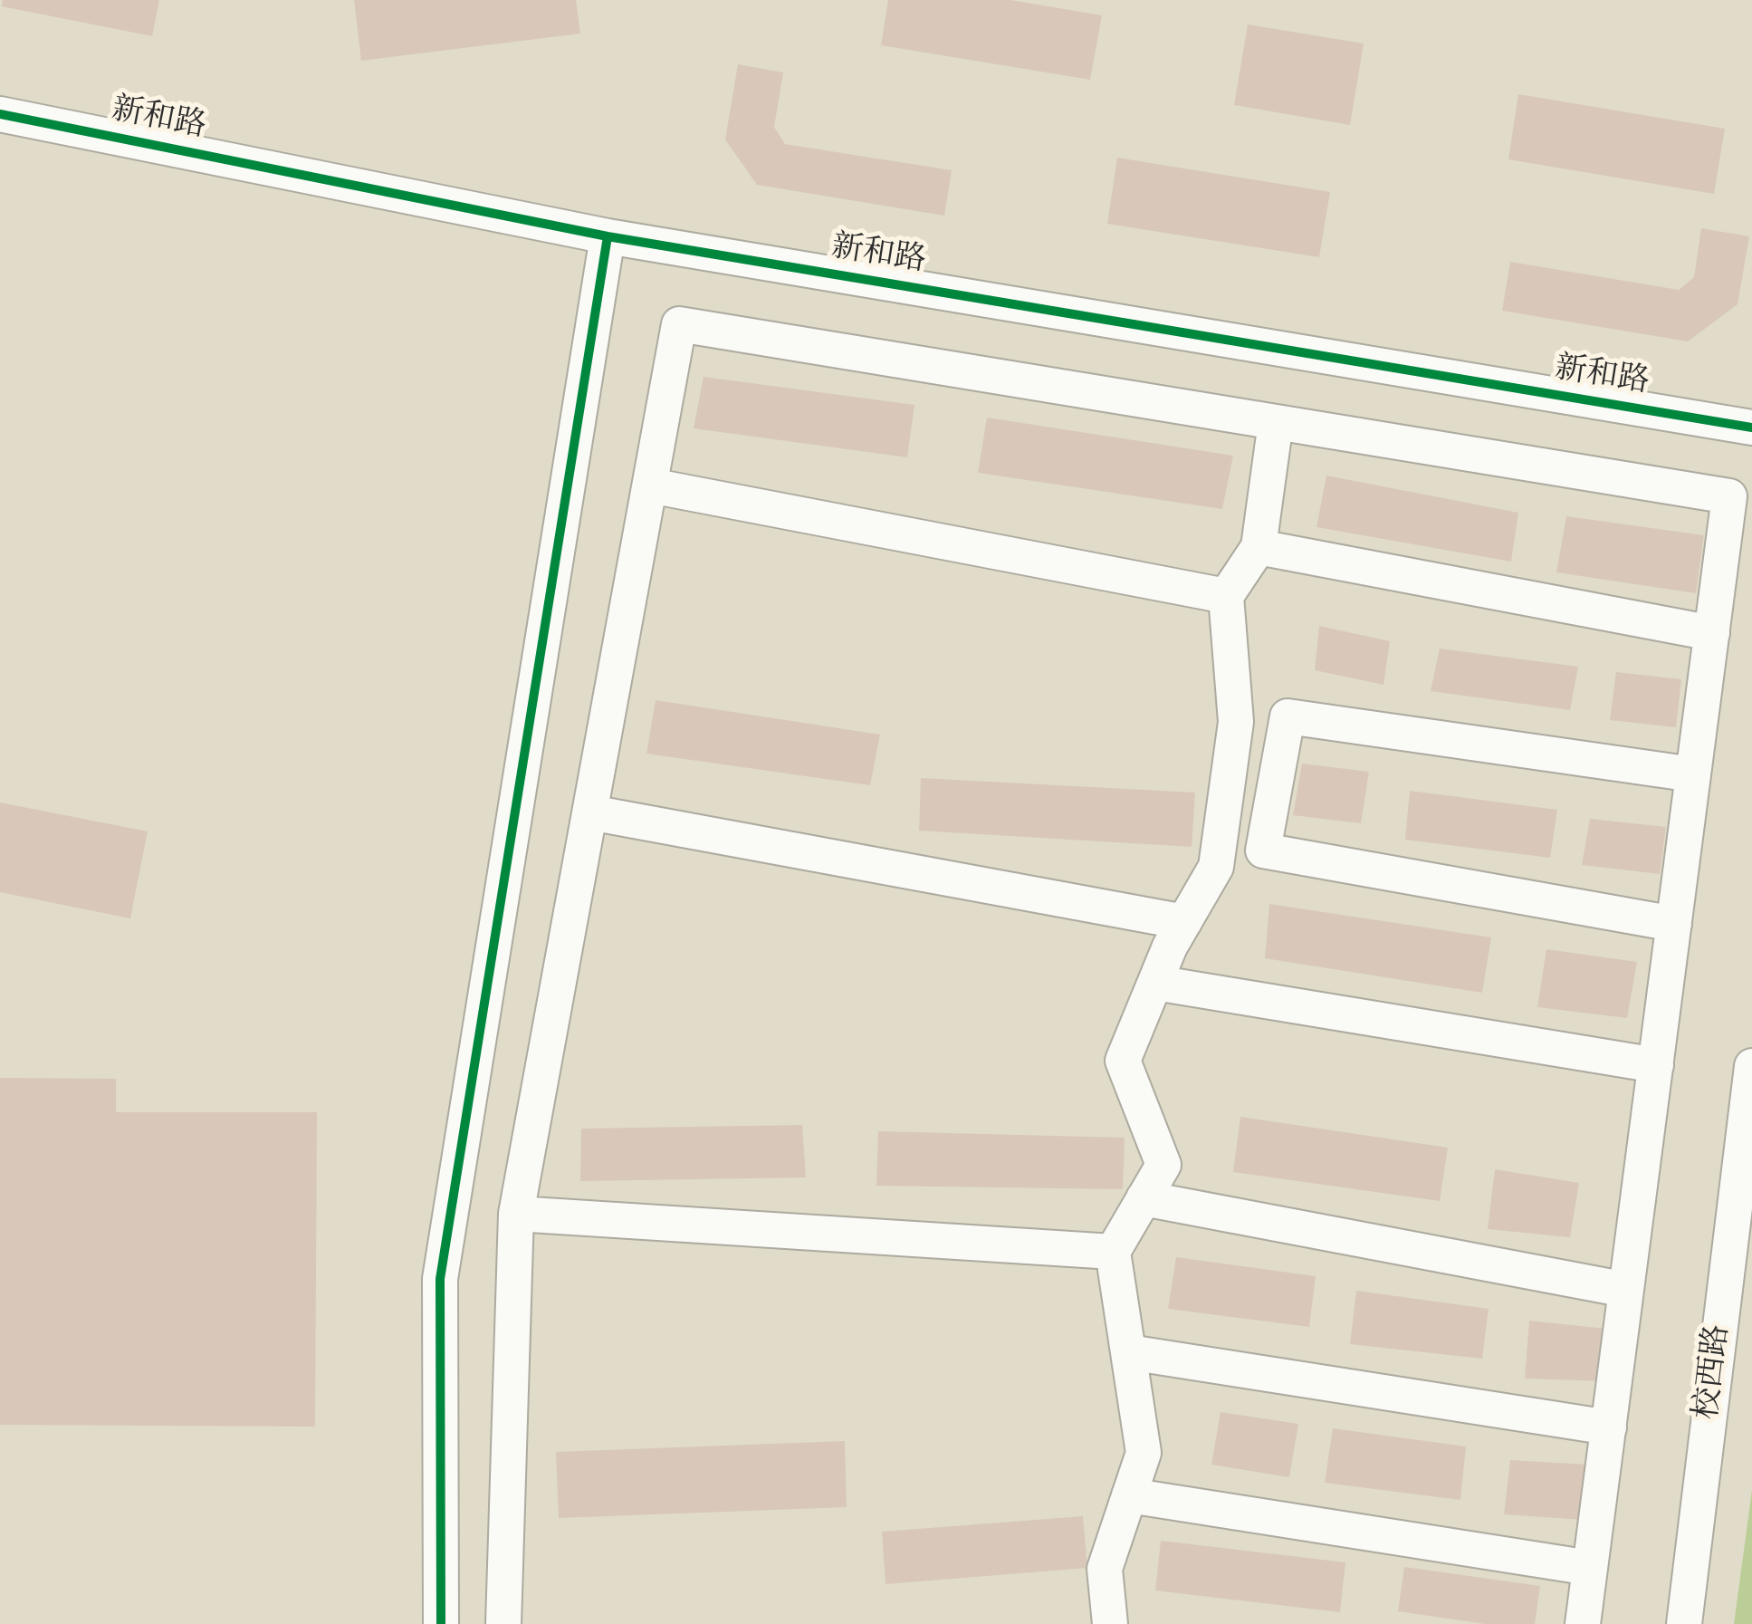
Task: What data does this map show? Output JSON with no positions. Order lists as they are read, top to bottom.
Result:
{
  "streets": {
    "street": ["新和路", "校西路"]
  }
}
